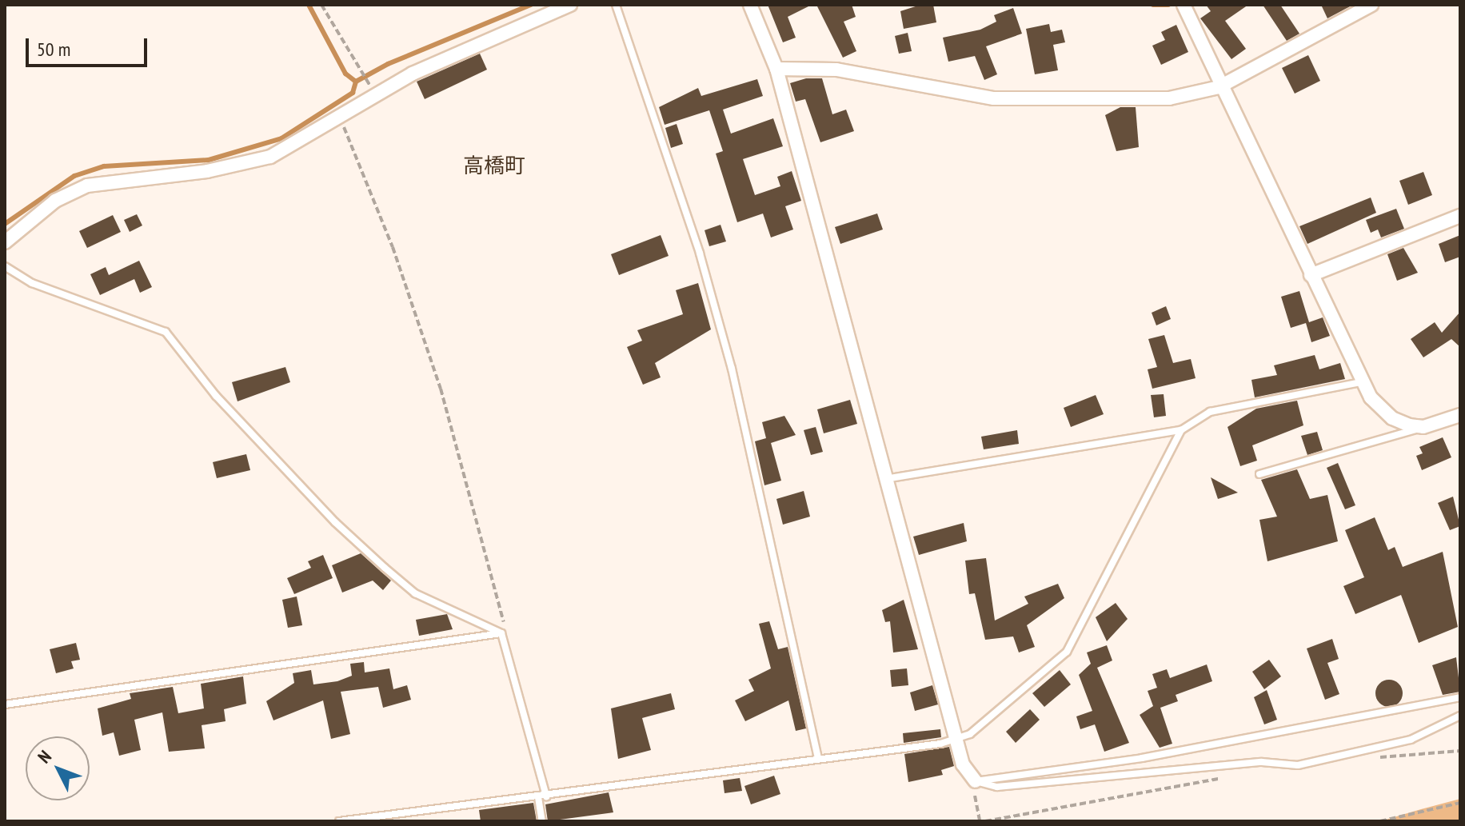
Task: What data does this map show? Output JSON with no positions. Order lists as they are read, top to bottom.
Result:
{
  "districts": ["高橋町"],
  "scale_bar": "50 m",
  "north": "top left"
}
